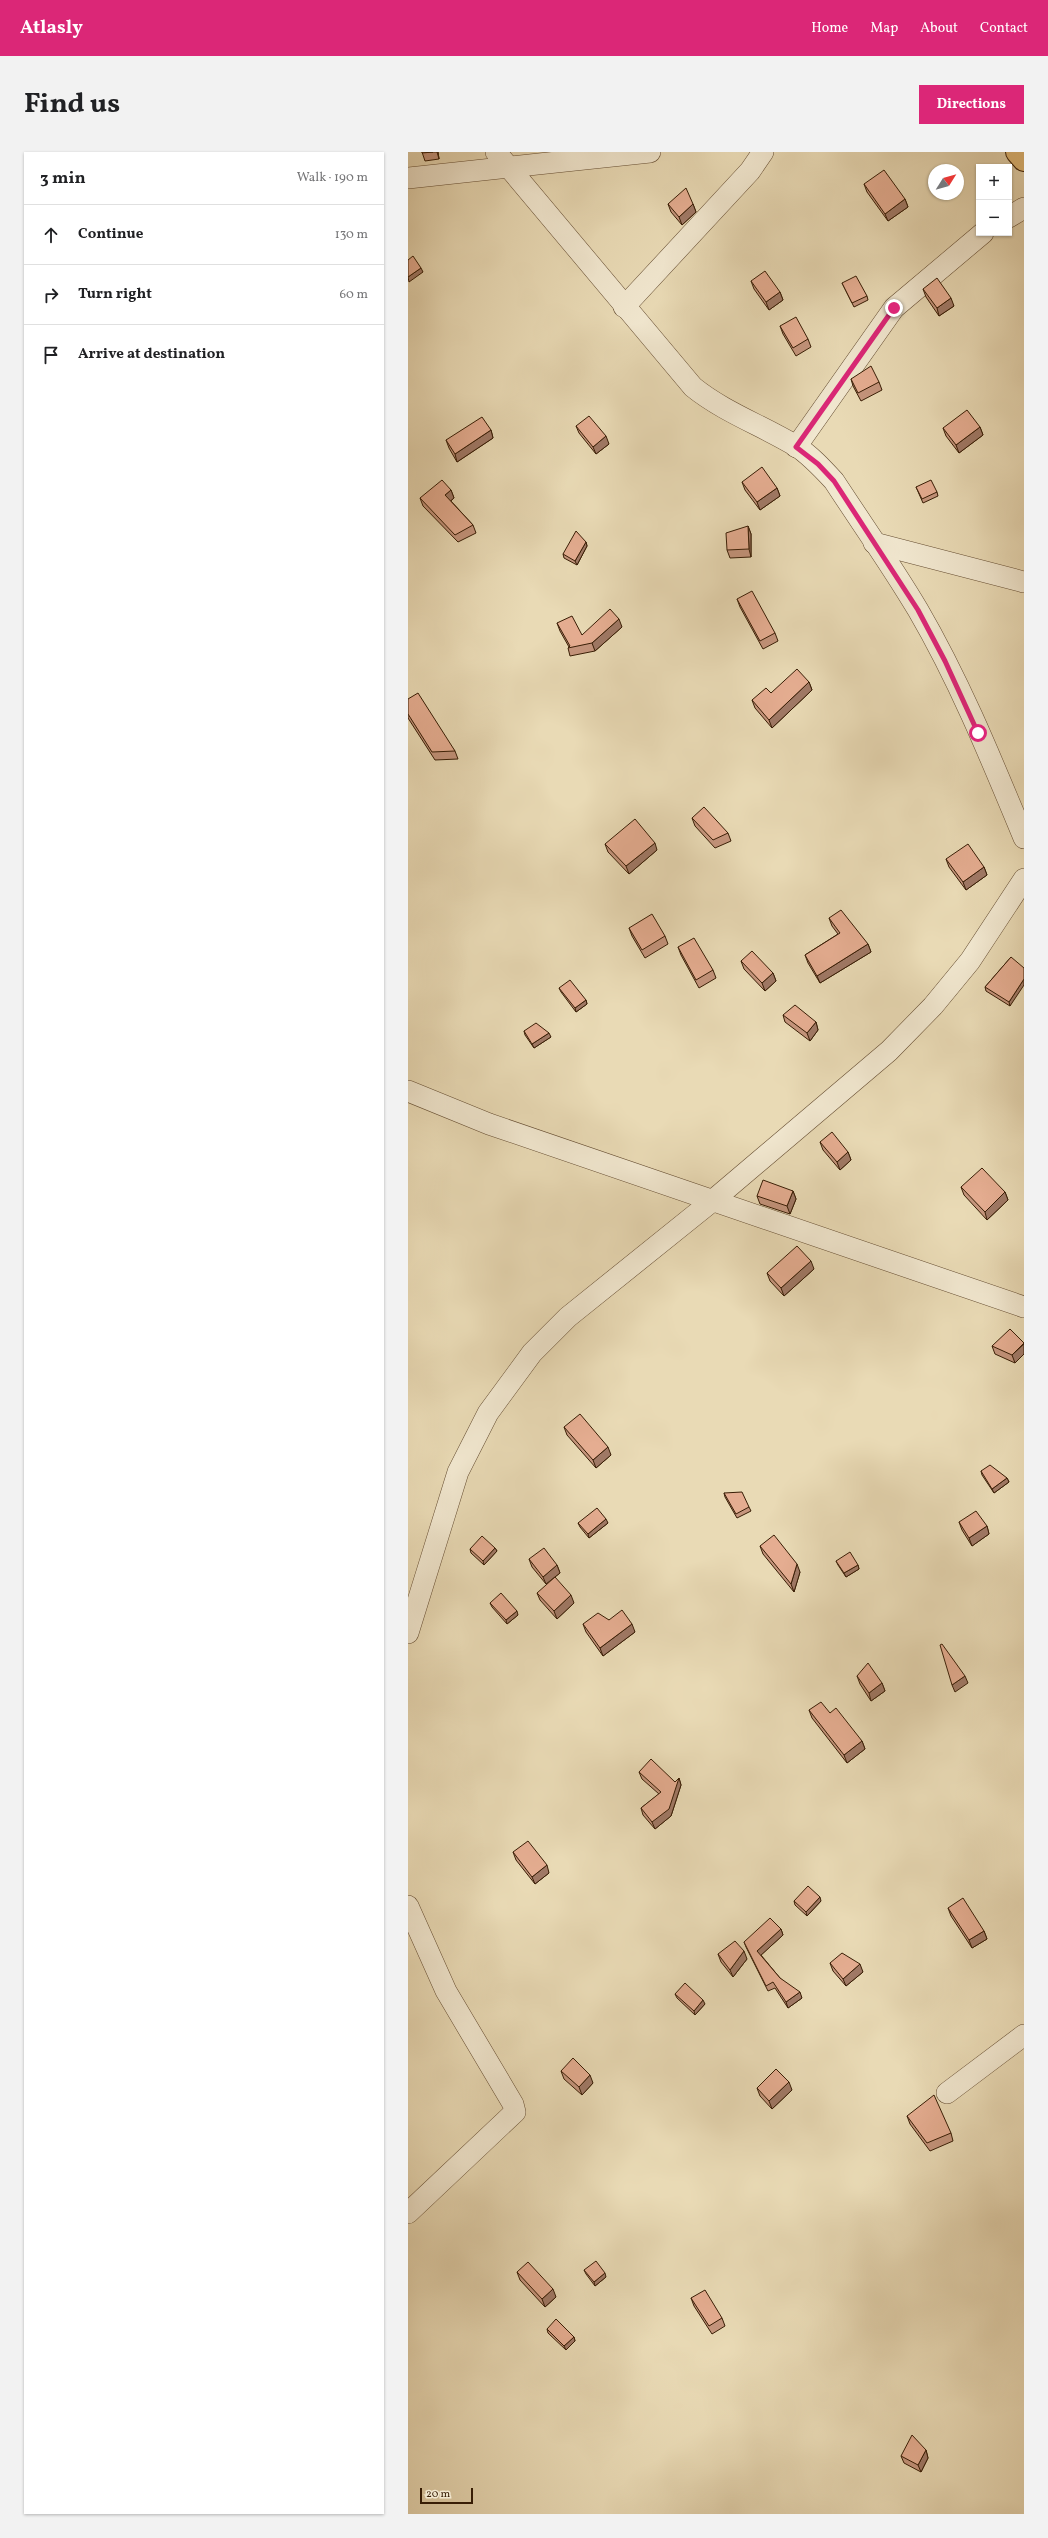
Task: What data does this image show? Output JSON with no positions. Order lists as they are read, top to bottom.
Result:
{
  "scale_bar": "20 m",
  "north": "top right",
  "page": {
    "header": "Atlasly",
    "nav": [
      "Home",
      "Map",
      "About",
      "Contact"
    ],
    "title": "Find us",
    "buttons": "Directions",
    "heading": ["3 min", "Walk · 190 m"],
    "map_buttons": ["+", "−"],
    "list": [
      ["Continue", "130 m"],
      ["Turn right", "60 m"],
      "Arrive at destination"
    ],
    "scale": "20 m"
  }
}
